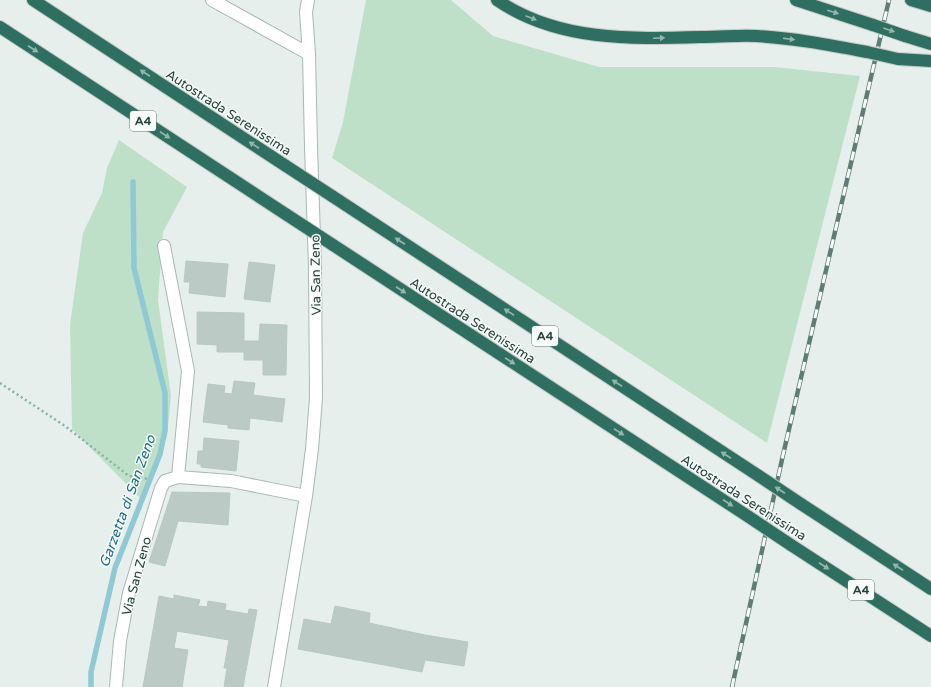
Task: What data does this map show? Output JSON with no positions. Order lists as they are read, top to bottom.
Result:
{
  "streets": {
    "highway": ["Autostrada Serenissima", "A4"],
    "street": ["Via San Zeno"]
  },
  "water": ["Garzetta di San Zeno"]
}
